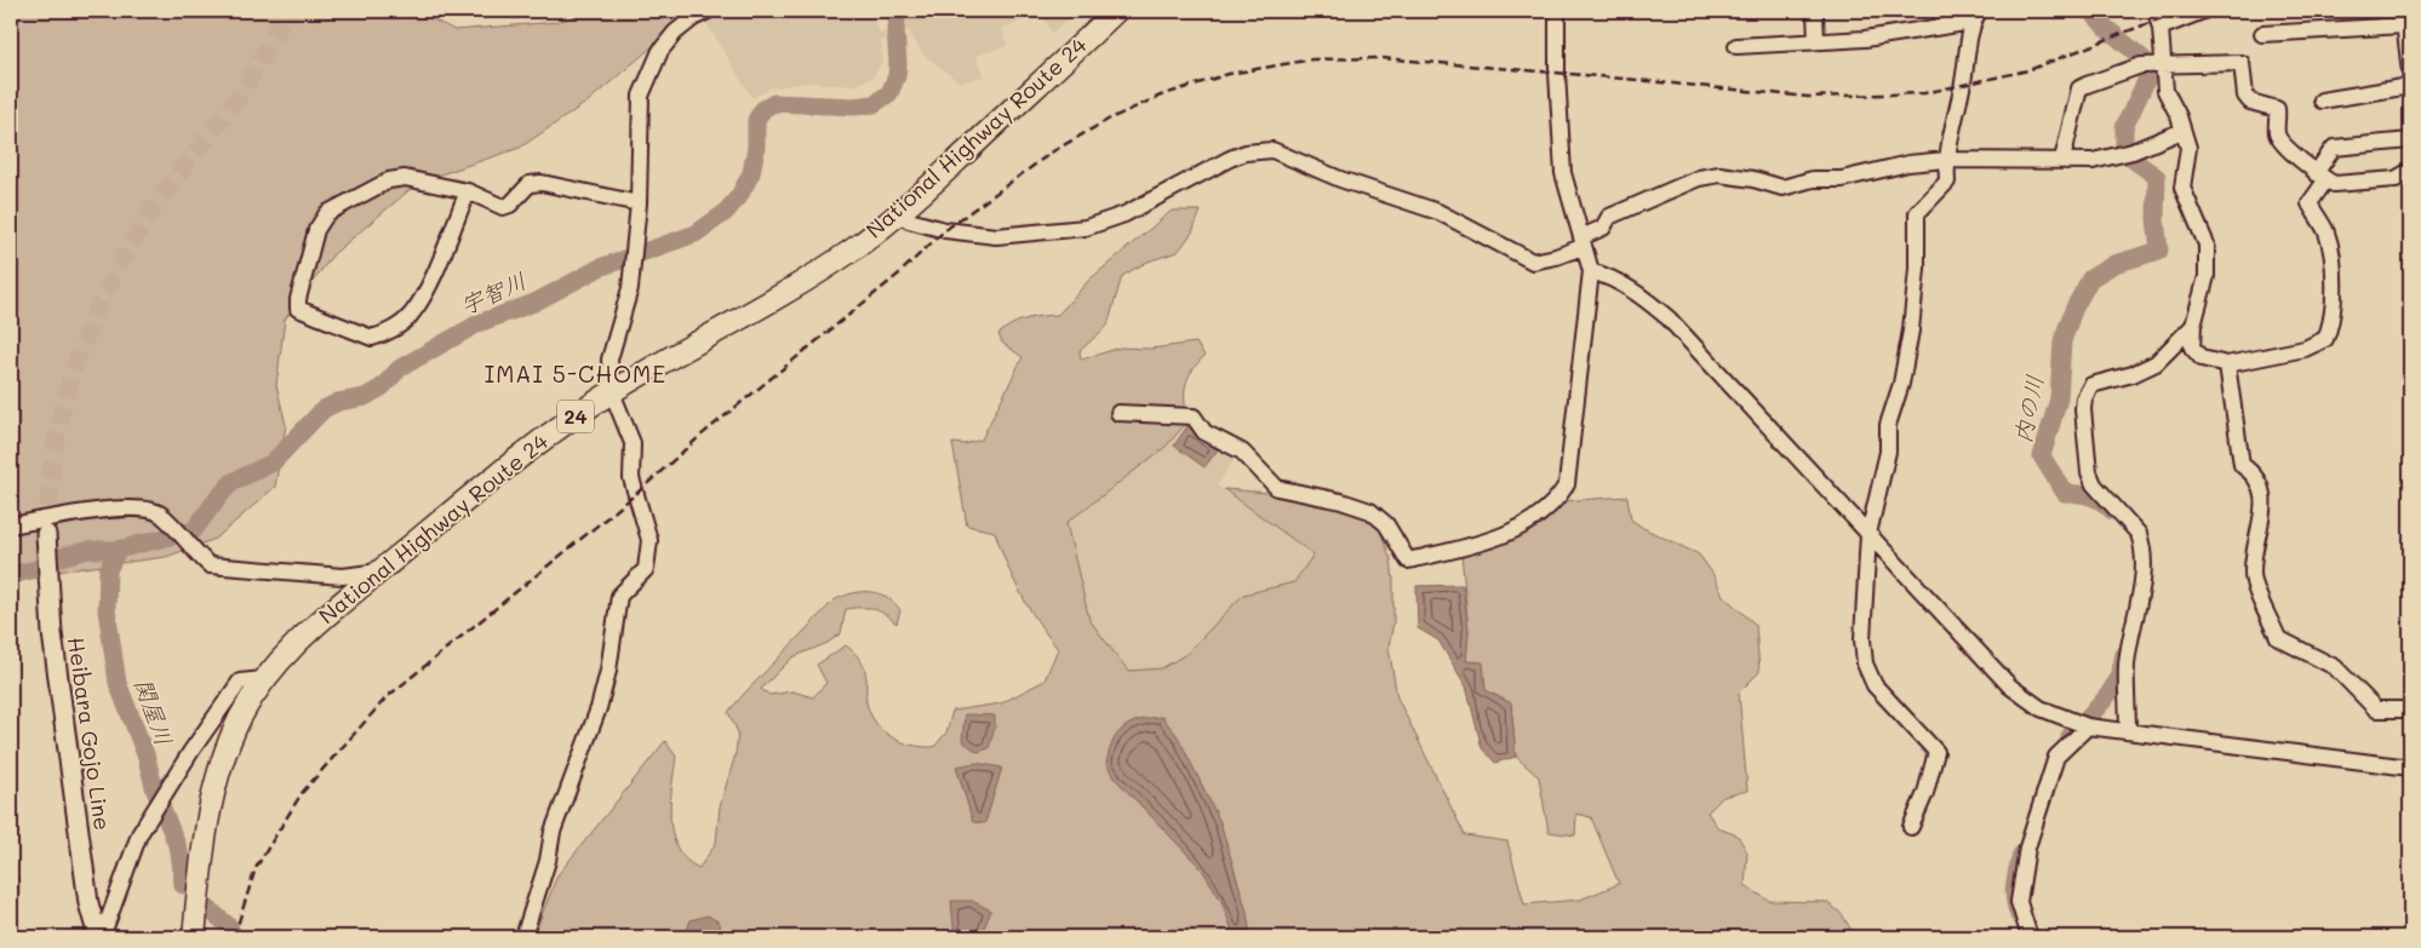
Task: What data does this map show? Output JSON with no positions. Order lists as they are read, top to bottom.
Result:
{
  "streets": {
    "highway": ["National Highway Route 24", "24"],
    "main road": ["Heibara Gojo Line"]
  },
  "districts": ["IMAI 5-CHOME"],
  "water": ["宇智川", "内の川", "関屋川"]
}
